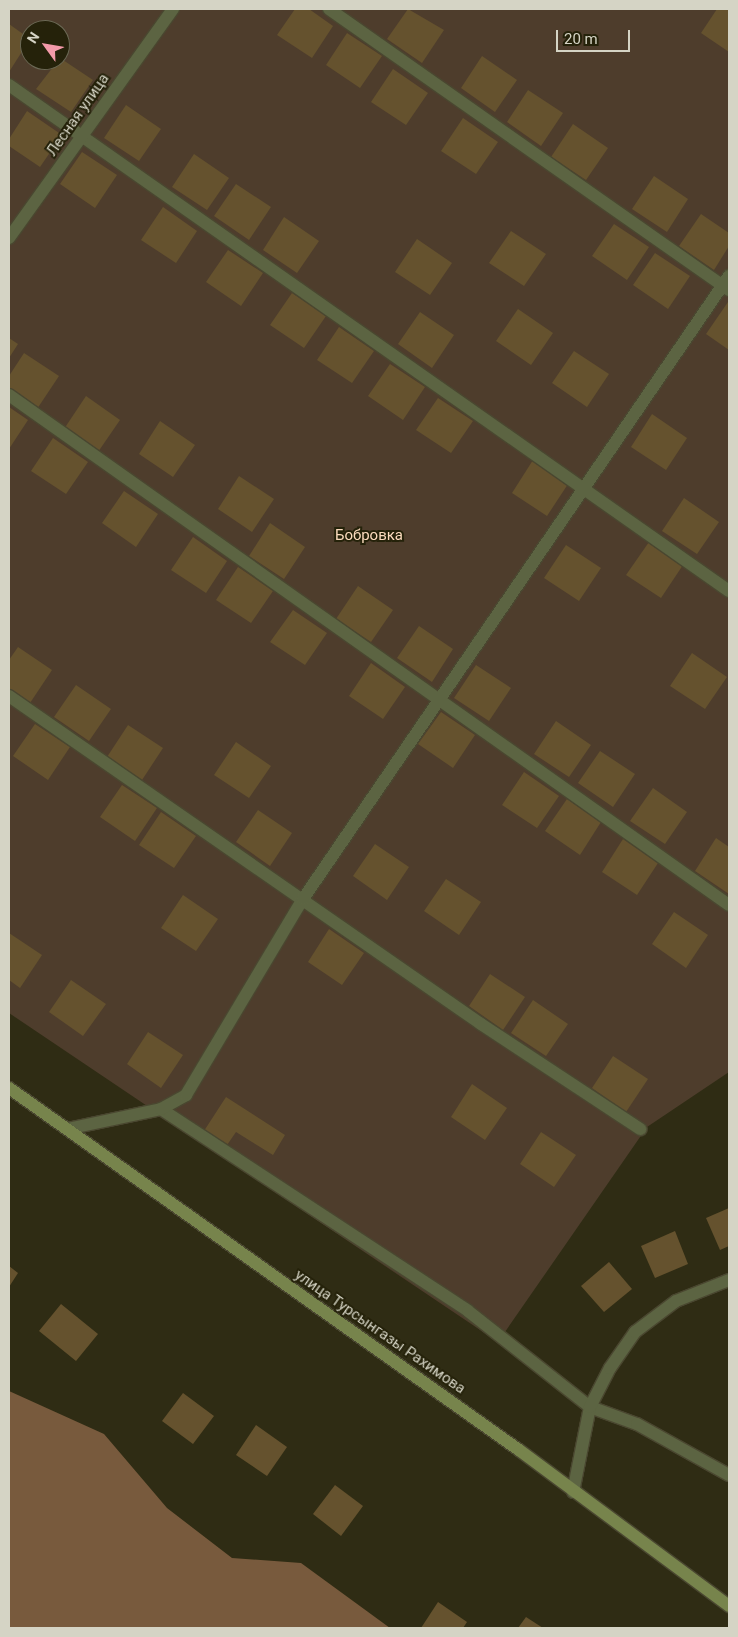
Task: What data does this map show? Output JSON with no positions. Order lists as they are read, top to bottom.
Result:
{
  "streets": {
    "street": ["Лесная улица", "улица Турсынгазы Рахимова"]
  },
  "parks": ["Бобровка"],
  "scale_bar": "20 m",
  "north": "top left"
}
